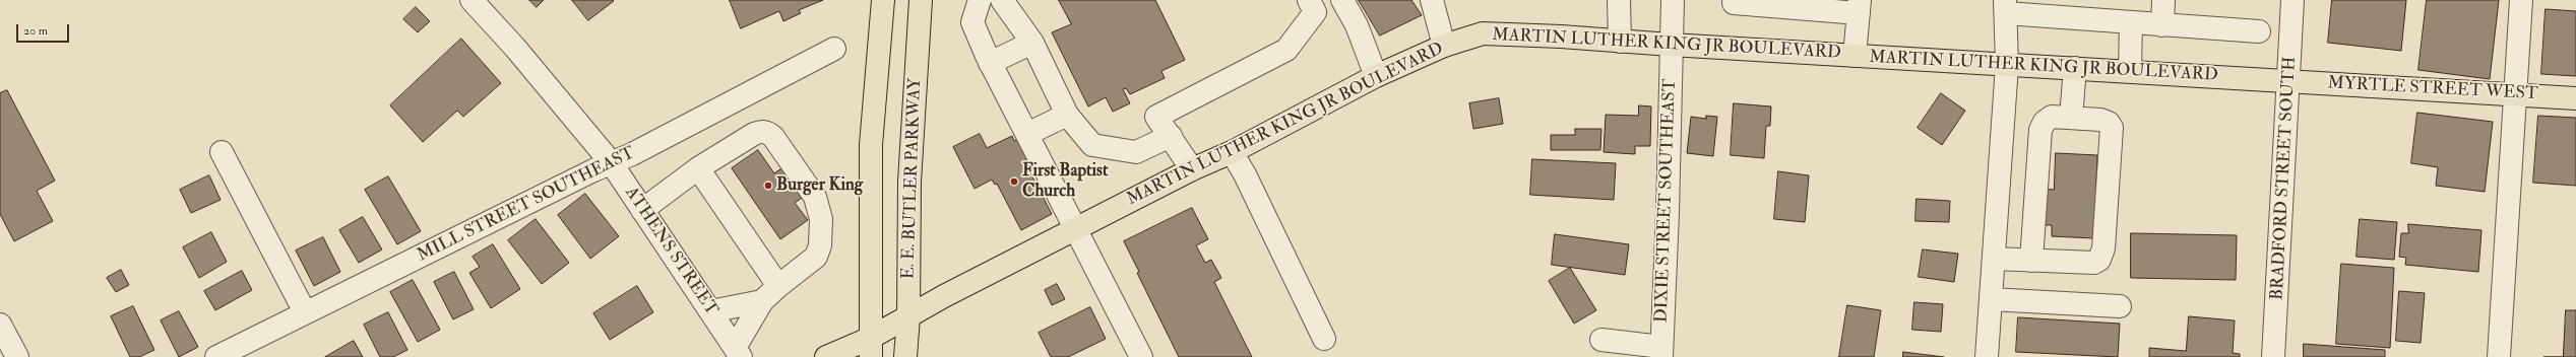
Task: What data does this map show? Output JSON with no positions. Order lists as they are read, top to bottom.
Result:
{
  "streets": {
    "main road": ["MARTIN LUTHER KING JR BOULEVARD", "MYRTLE STREET WEST", "E. E. BUTLER PARKWAY"],
    "street": [
      "BRADFORD STREET SOUTH",
      "DIXIE STREET SOUTHEAST",
      "MILL STREET SOUTHEAST",
      "ATHENS STREET"
    ]
  },
  "crossings": [
    ["MARTIN LUTHER KING JR BOULEVARD", "MYRTLE STREET WEST"],
    ["MARTIN LUTHER KING JR BOULEVARD", "E. E. BUTLER PARKWAY"],
    ["MARTIN LUTHER KING JR BOULEVARD", "BRADFORD STREET SOUTH"],
    ["MARTIN LUTHER KING JR BOULEVARD", "DIXIE STREET SOUTHEAST"],
    ["MYRTLE STREET WEST", "BRADFORD STREET SOUTH"],
    ["MILL STREET SOUTHEAST", "ATHENS STREET"]
  ],
  "places": ["First Baptist Church", "Burger King"],
  "scale_bar": "20 m"
}
